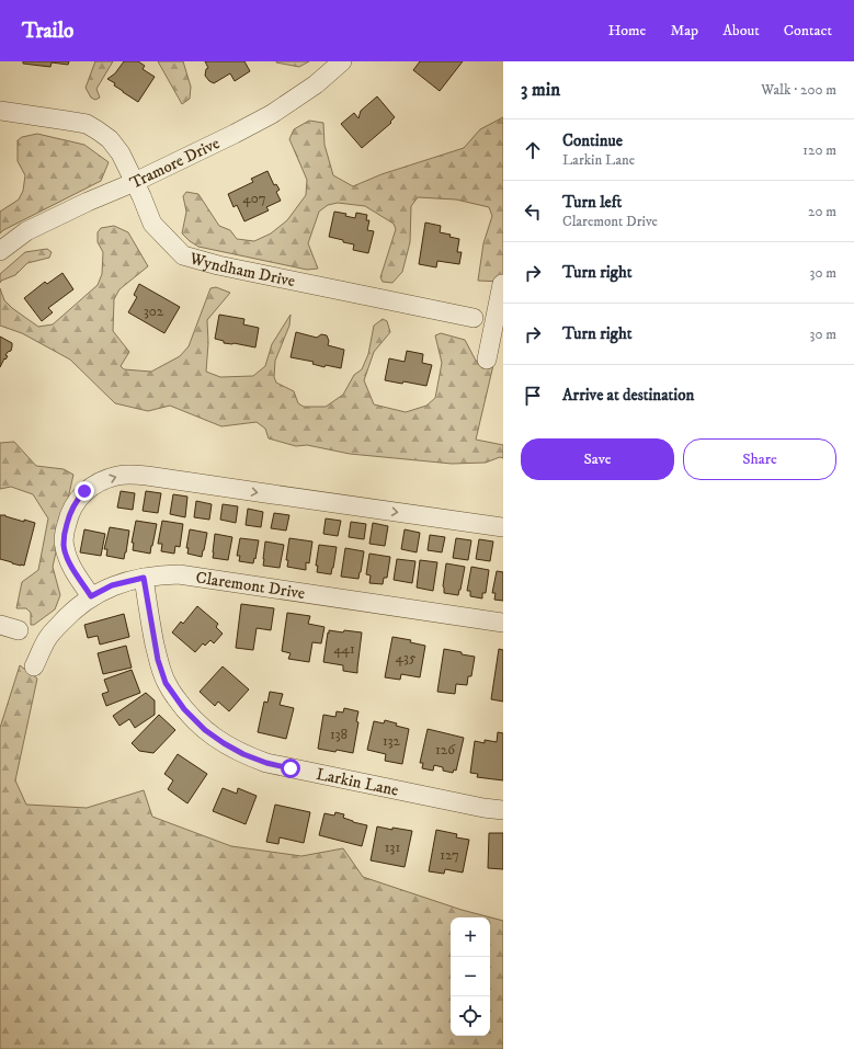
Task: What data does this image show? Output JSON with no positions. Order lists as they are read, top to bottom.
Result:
{
  "streets": {
    "street": [
      "Tramore Drive",
      "Wyndham Drive",
      "Claremont Drive",
      "Larkin Lane"
    ]
  },
  "crossings": [
    ["Tramore Drive", "Wyndham Drive"],
    ["Claremont Drive", "Larkin Lane"]
  ],
  "house_numbers": [
    "407",
    "302",
    "441",
    "435",
    "138",
    "132",
    "126",
    "131",
    "127"
  ],
  "page": {
    "header": "Trailo",
    "nav": [
      "Home",
      "Map",
      "About",
      "Contact"
    ],
    "heading": ["3 min", "Walk · 200 m"],
    "list": [
      ["Continue", "Larkin Lane", "120 m"],
      ["Turn left", "Claremont Drive", "20 m"],
      ["Turn right", "30 m"],
      ["Turn right", "30 m"],
      "Arrive at destination"
    ],
    "buttons": ["Save", "Share"],
    "map_buttons": ["+", "−"]
  }
}
